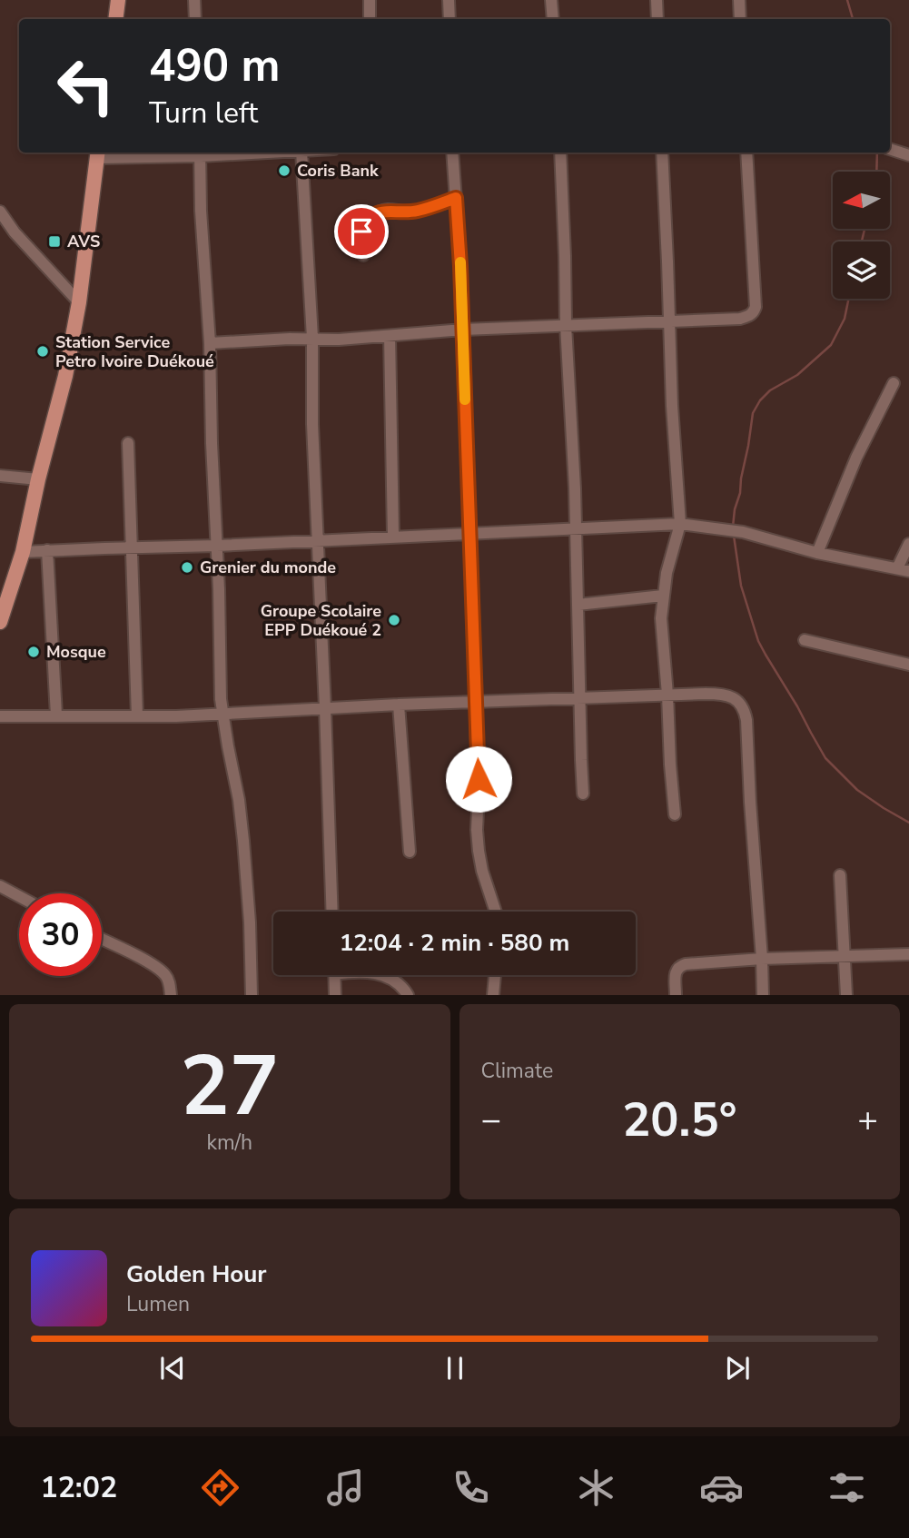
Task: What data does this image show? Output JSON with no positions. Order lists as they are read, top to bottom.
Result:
{
  "places": {
    "other": [
      "Coris Bank",
      "Station Service Petro Ivoire Duékoué",
      "Grenier du monde",
      "Groupe Scolaire EPP Duékoué 2",
      "Mosque"
    ],
    "transit": ["AVS"]
  },
  "north": "left",
  "page": {
    "turn": ["490 m", "Turn left"],
    "limit": "30",
    "trip": "12:04 · 2 min · 580 m",
    "tile": [
      ["27", "km/h"],
      "Climate"
    ],
    "heat": ["−", "20.5°", "+"],
    "song": ["Golden Hour", "Lumen"],
    "tabs": "12:02"
  }
}
